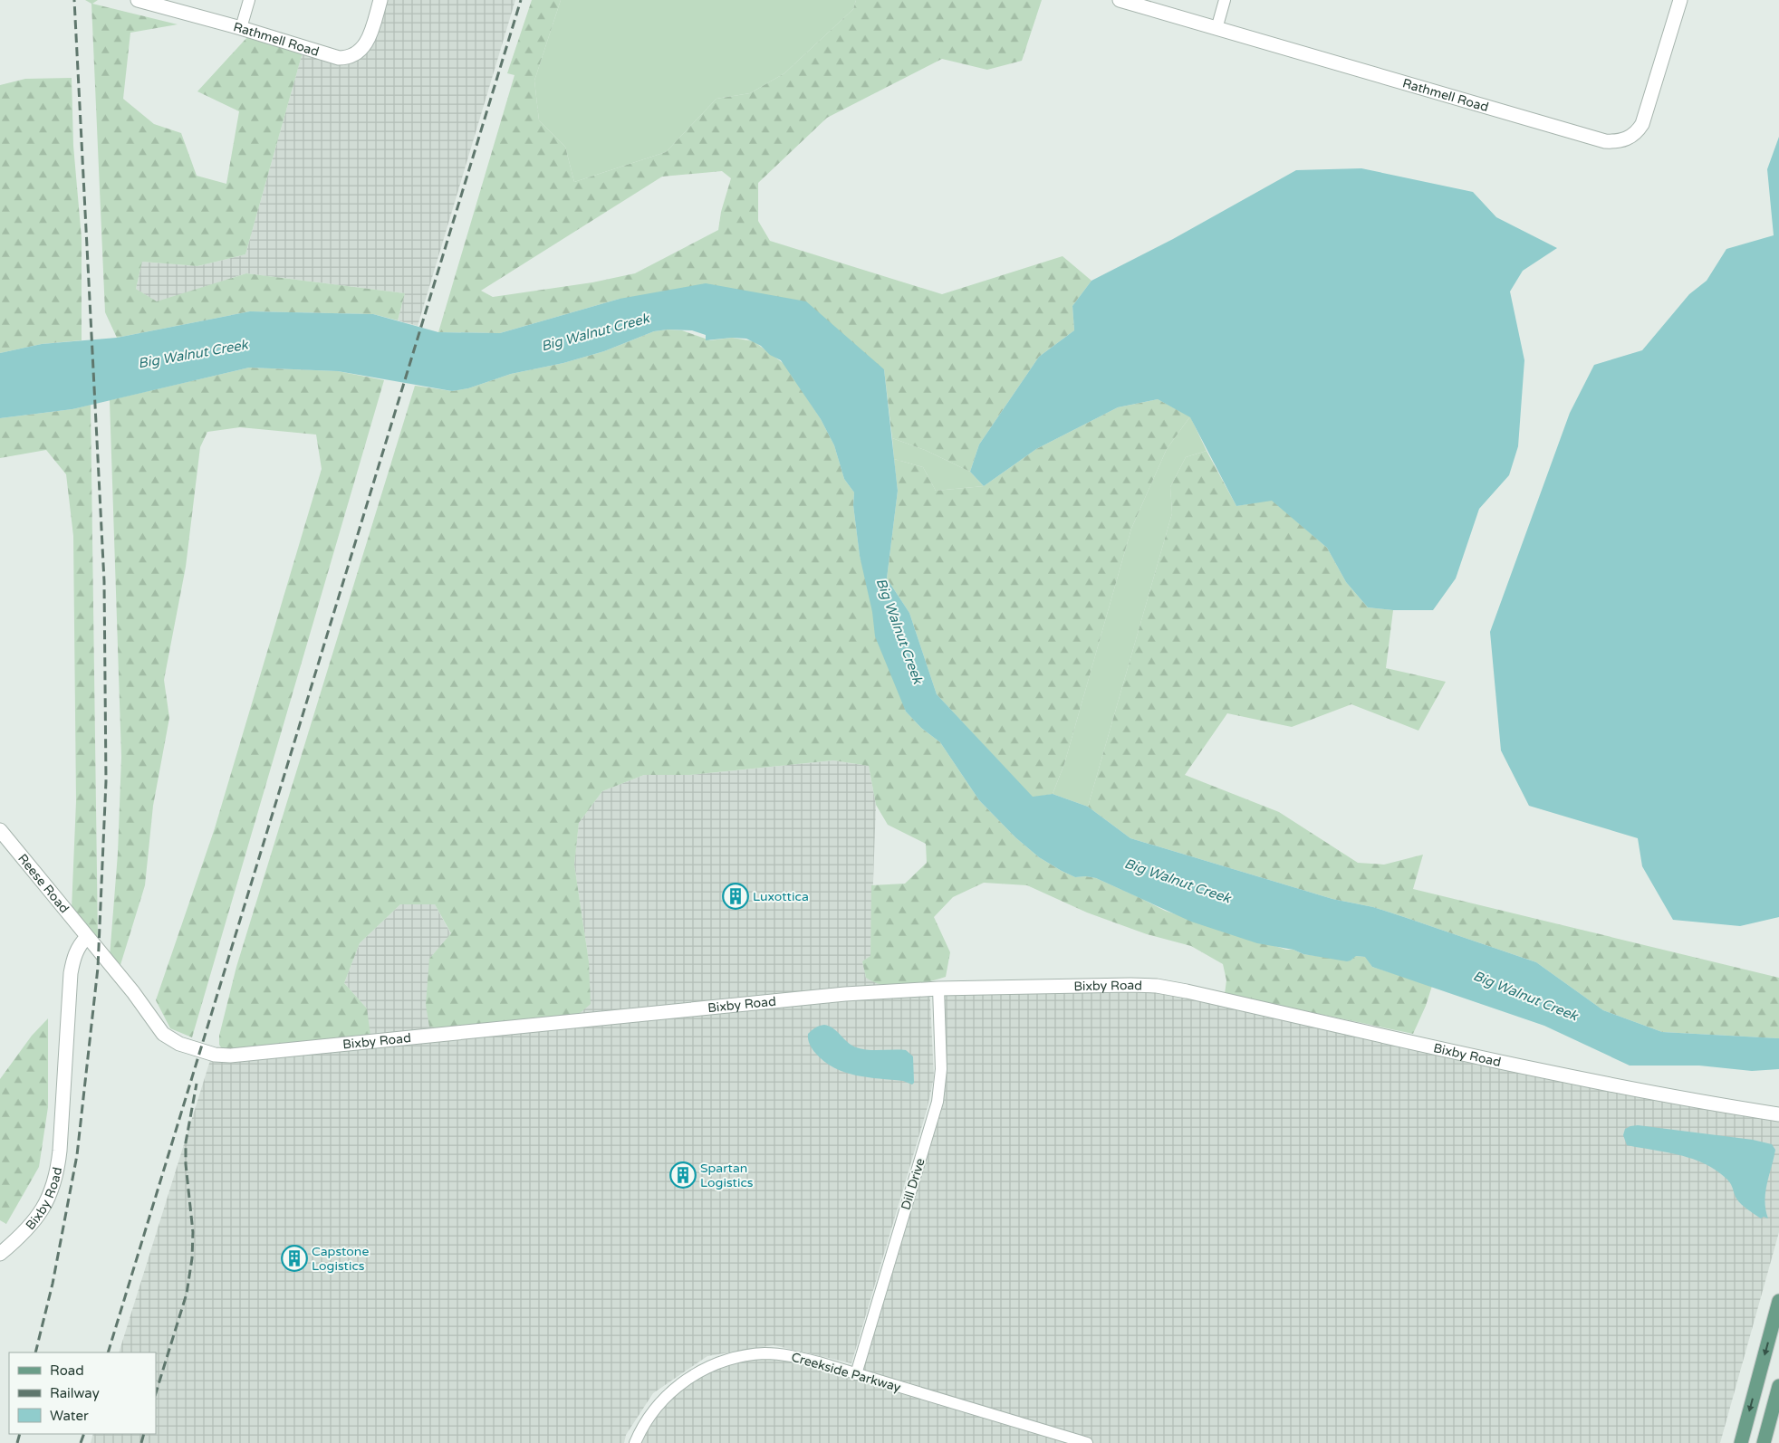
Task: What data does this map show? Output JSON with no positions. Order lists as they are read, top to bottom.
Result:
{
  "streets": {
    "street": [
      "Rathmell Road",
      "Reese Road",
      "Bixby Road",
      "Dill Drive",
      "Creekside Parkway"
    ]
  },
  "crossings": [
    ["Reese Road", "Bixby Road"],
    ["Bixby Road", "Dill Drive"],
    ["Dill Drive", "Creekside Parkway"]
  ],
  "water": ["Big Walnut Creek"],
  "places": {
    "building": ["Luxottica", "Spartan Logistics", "Capstone Logistics"]
  },
  "legend": ["Road", "Railway", "Water"]
}
